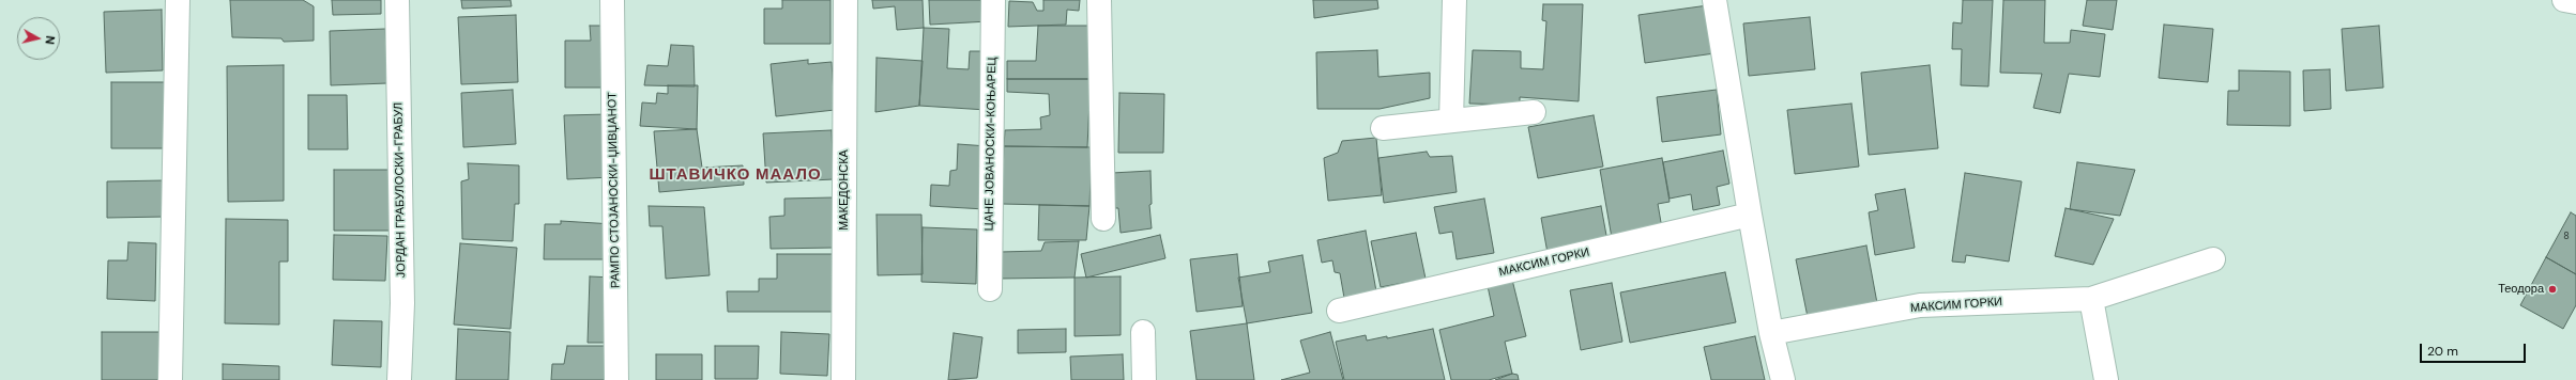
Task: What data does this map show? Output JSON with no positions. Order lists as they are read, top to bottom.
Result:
{
  "streets": {
    "street": [
      "ЦАНЕ ЈОВАНОСКИ-КОЊАРЕЦ",
      "ЈОРДАН ГРАБУЛОСКИ-ГРАБУЛ",
      "РАМПО СТОЈАНОСКИ-ЏИВЏАНОТ",
      "МАКЕДОНСКА",
      "МАКСИМ ГОРКИ"
    ]
  },
  "districts": ["ШТАВИЧКО МААЛО"],
  "places": ["Теодора"],
  "house_numbers": ["8"],
  "scale_bar": "20 m",
  "north": "right"
}
